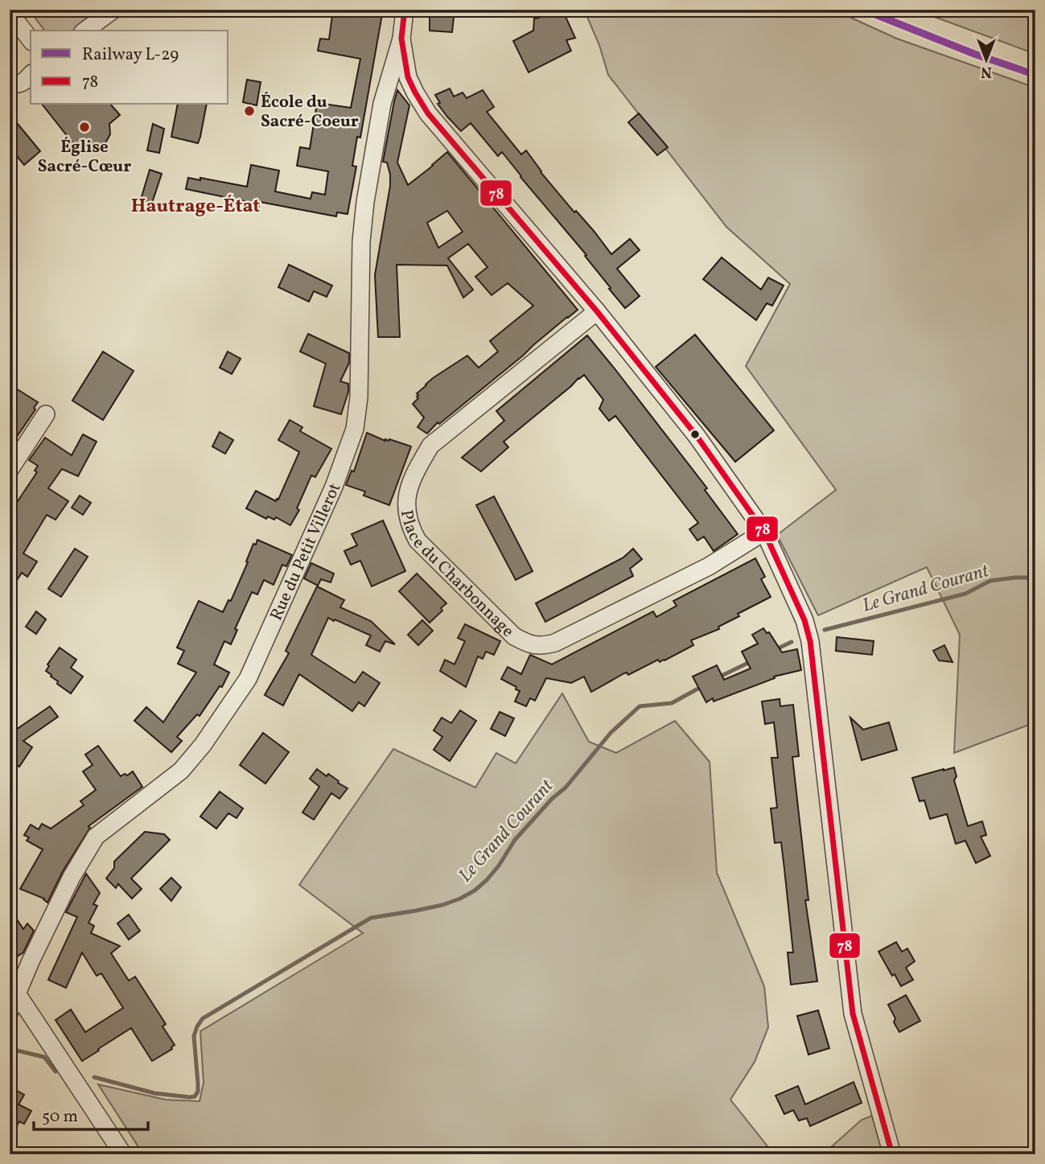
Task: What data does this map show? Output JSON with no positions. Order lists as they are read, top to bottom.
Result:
{
  "streets": {
    "street": ["Rue du Petit Villerot", "Place du Charbonnage"]
  },
  "districts": ["Hautrage-État"],
  "water": ["Le Grand Courant"],
  "places": ["École du Sacré-Coeur", "Église Sacré-Cœur"],
  "lines": ["rail line L-29", "transit line 78"],
  "legend": ["Railway L-29", "78"],
  "scale_bar": "50 m",
  "north": "bottom"
}
